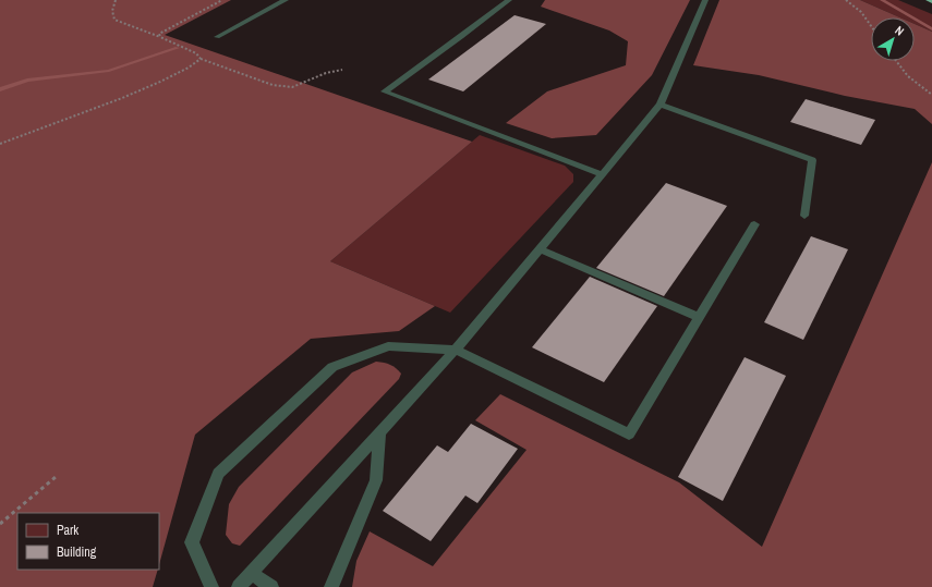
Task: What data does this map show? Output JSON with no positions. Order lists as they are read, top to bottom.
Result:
{
  "legend": ["Park", "Building"],
  "north": "top right"
}
